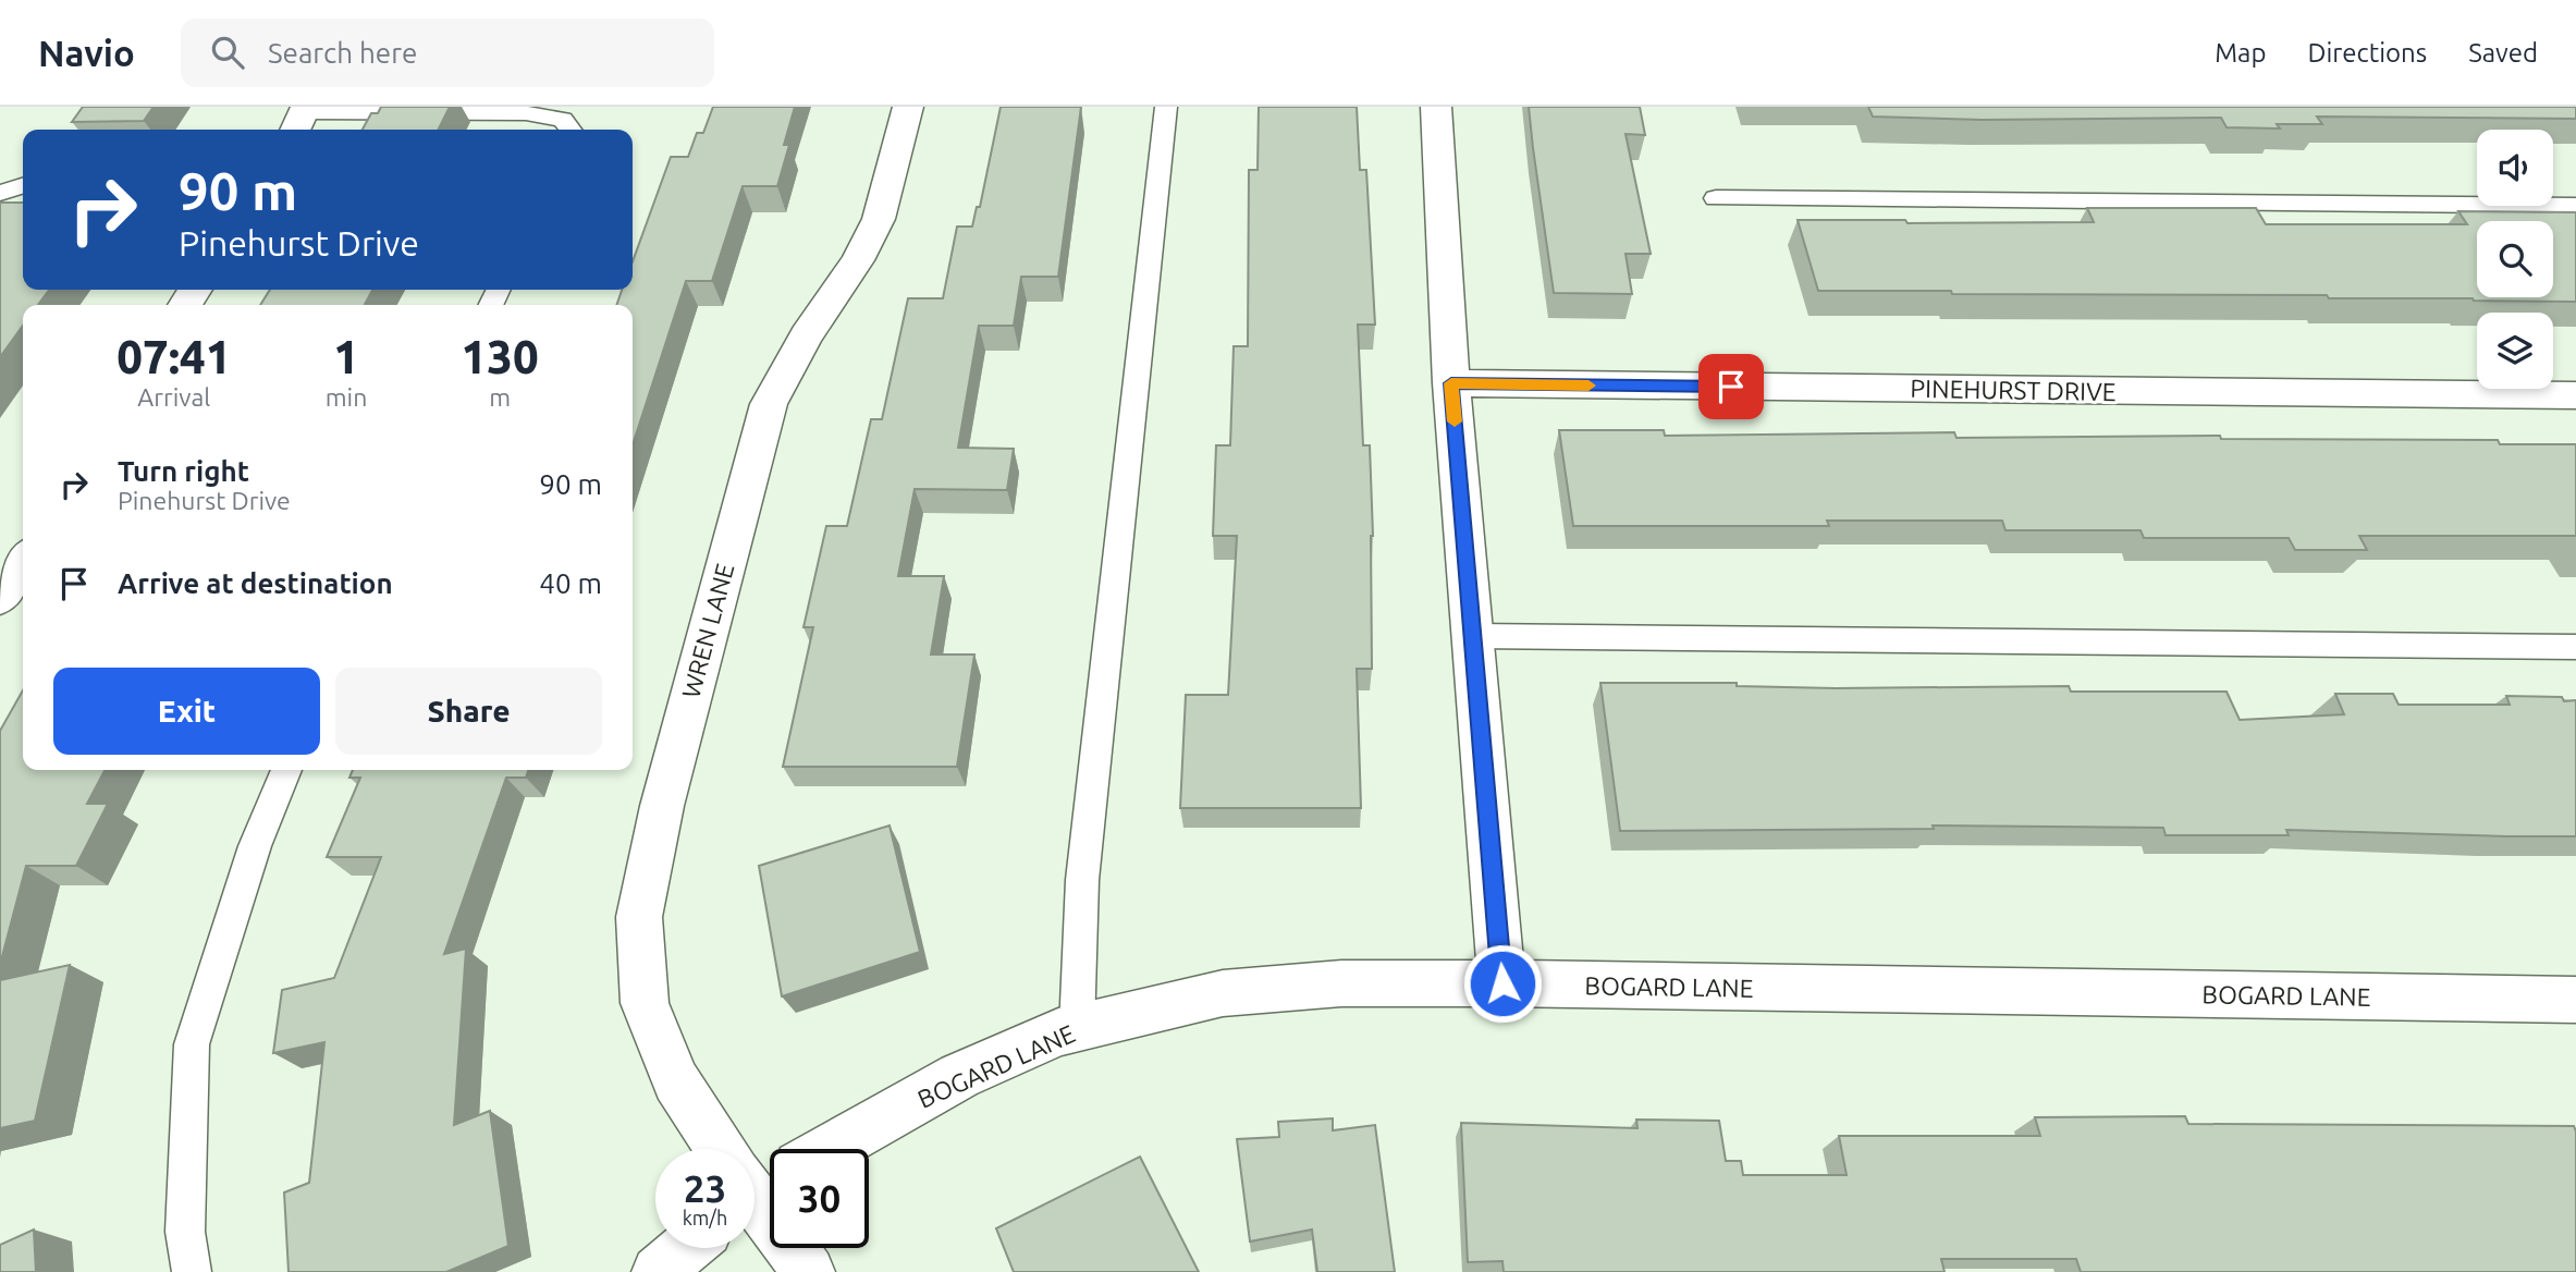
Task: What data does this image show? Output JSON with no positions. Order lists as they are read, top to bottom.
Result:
{
  "streets": {
    "street": ["PINEHURST DRIVE", "WREN LANE", "BOGARD LANE"]
  },
  "page": {
    "header": "Navio",
    "search": "Search here",
    "nav": ["Map", "Directions", "Saved"],
    "turn": ["90 m", "Pinehurst Drive"],
    "eta": [
      "07:41",
      "Arrival",
      "1",
      "min",
      "130",
      "m"
    ],
    "list": [
      {
        "name": "Turn right",
        "note": "Pinehurst Drive",
        "value": "90 m"
      },
      {
        "name": "Arrive at destination",
        "value": "40 m"
      }
    ],
    "buttons": ["Exit", "Share"],
    "speed": "23 km/h",
    "limit": "30"
  }
}
